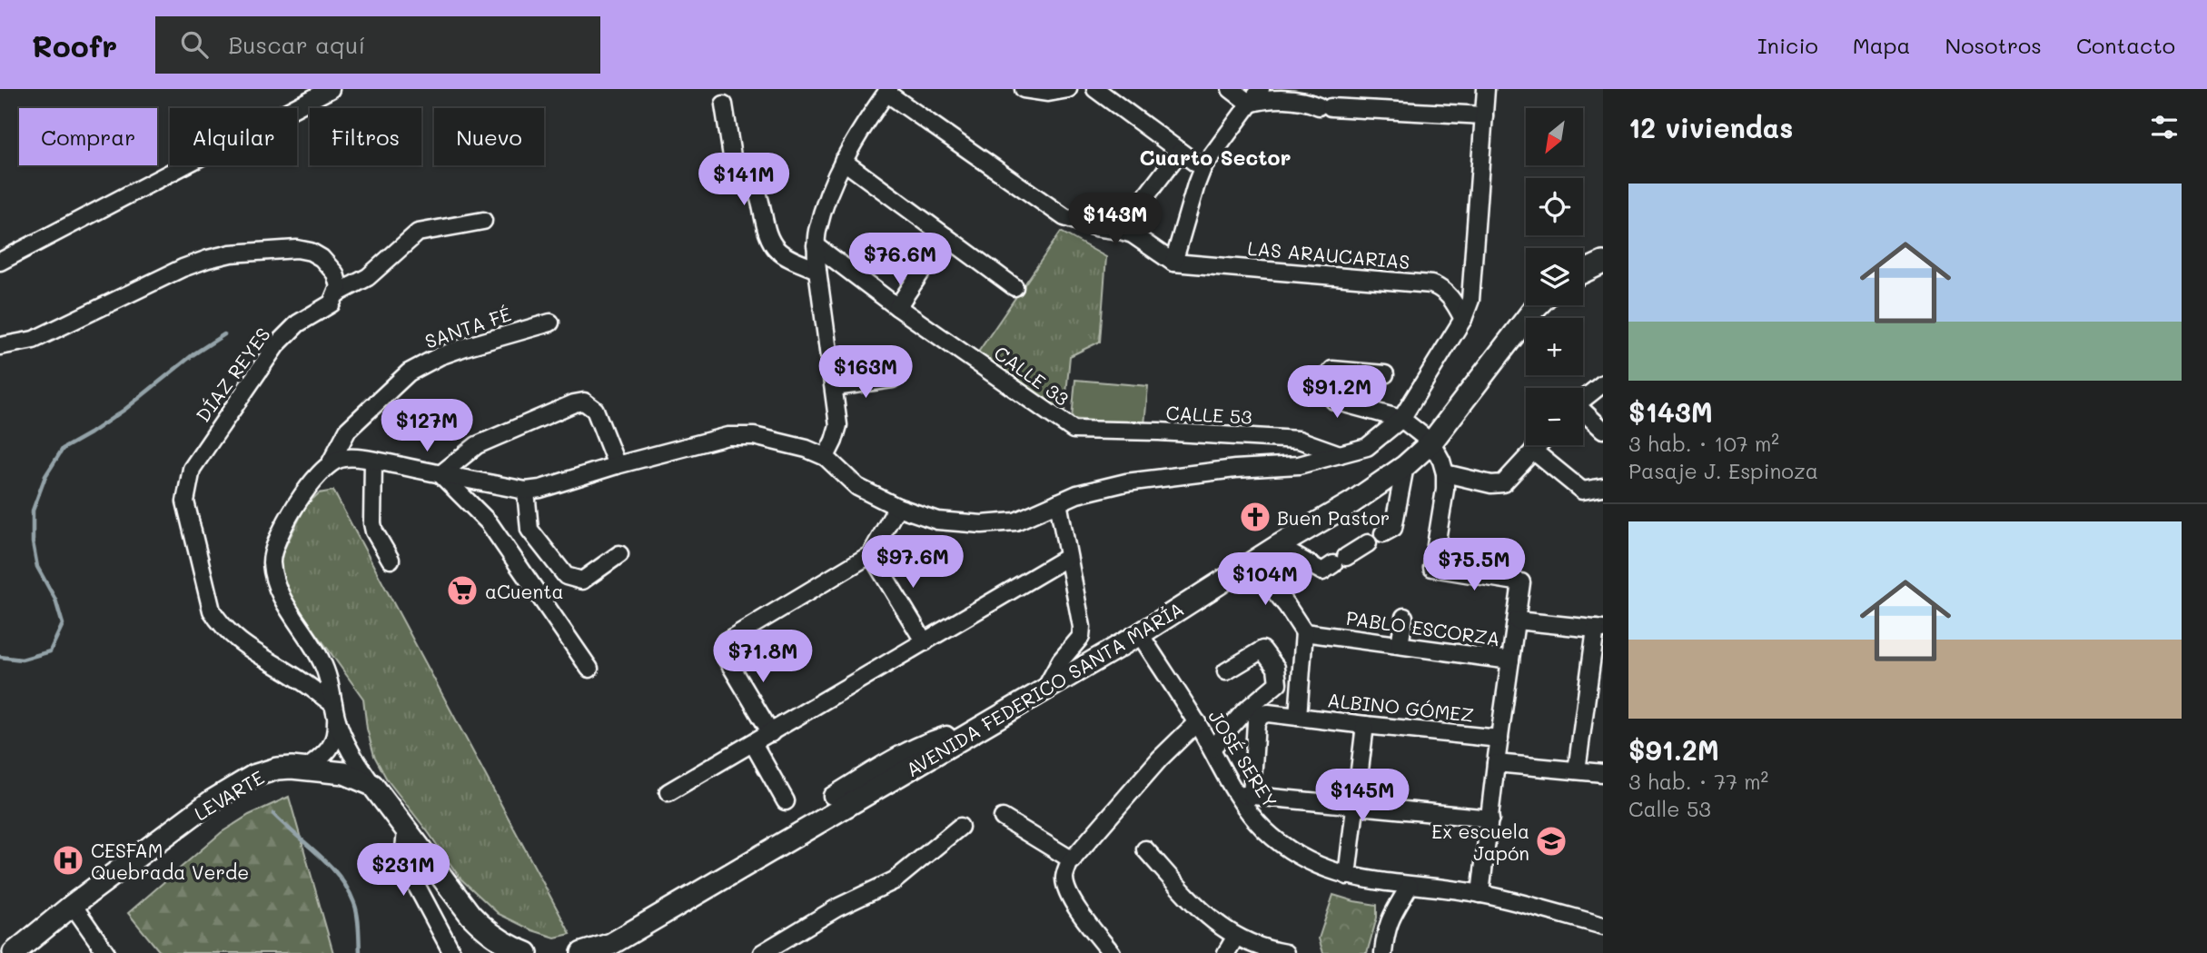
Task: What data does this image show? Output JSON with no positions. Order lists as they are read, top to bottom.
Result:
{
  "streets": {
    "main road": ["AVENIDA FEDERICO SANTA MARÍA", "LEVARTE"],
    "street": [
      "LAS ARAUCARIAS",
      "SANTA FÉ",
      "DÍAZ REYES",
      "CALLE 33",
      "CALLE 53",
      "PABLO ESCORZA",
      "ALBINO GÓMEZ",
      "JOSÉ SEREY"
    ]
  },
  "crossings": [
    ["SANTA FÉ", "DÍAZ REYES"],
    ["CALLE 33", "CALLE 53"],
    ["AVENIDA FEDERICO SANTA MARÍA", "JOSÉ SEREY"],
    ["ALBINO GÓMEZ", "JOSÉ SEREY"]
  ],
  "districts": ["Cuarto Sector"],
  "places": {
    "church": ["Buen Pastor"],
    "supermarket": ["aCuenta"],
    "school or university": ["Ex escuela Japón"],
    "hospital": ["CESFAM Quebrada Verde"]
  },
  "north": "bottom left",
  "page": {
    "header": "Roofr",
    "search": "Buscar aquí",
    "nav": [
      "Inicio",
      "Mapa",
      "Nosotros",
      "Contacto"
    ],
    "heading": "12 viviendas",
    "map_buttons": ["+", "−"],
    "chip": [
      "Comprar",
      "Alquilar",
      "Filtros",
      "Nuevo"
    ],
    "price": [
      "$141M",
      "$143M",
      "$76.6M",
      "$163M",
      "$91.2M",
      "$127M",
      "$97.6M",
      "$75.5M",
      "$104M",
      "$71.8M",
      "$145M",
      "$231M"
    ],
    "list": [
      {
        "name": "$143M",
        "note": "3 hab. · 107 m² · Pasaje J. Espinoza"
      },
      {
        "name": "$91.2M",
        "note": "3 hab. · 77 m² · Calle 53"
      }
    ]
  }
}
